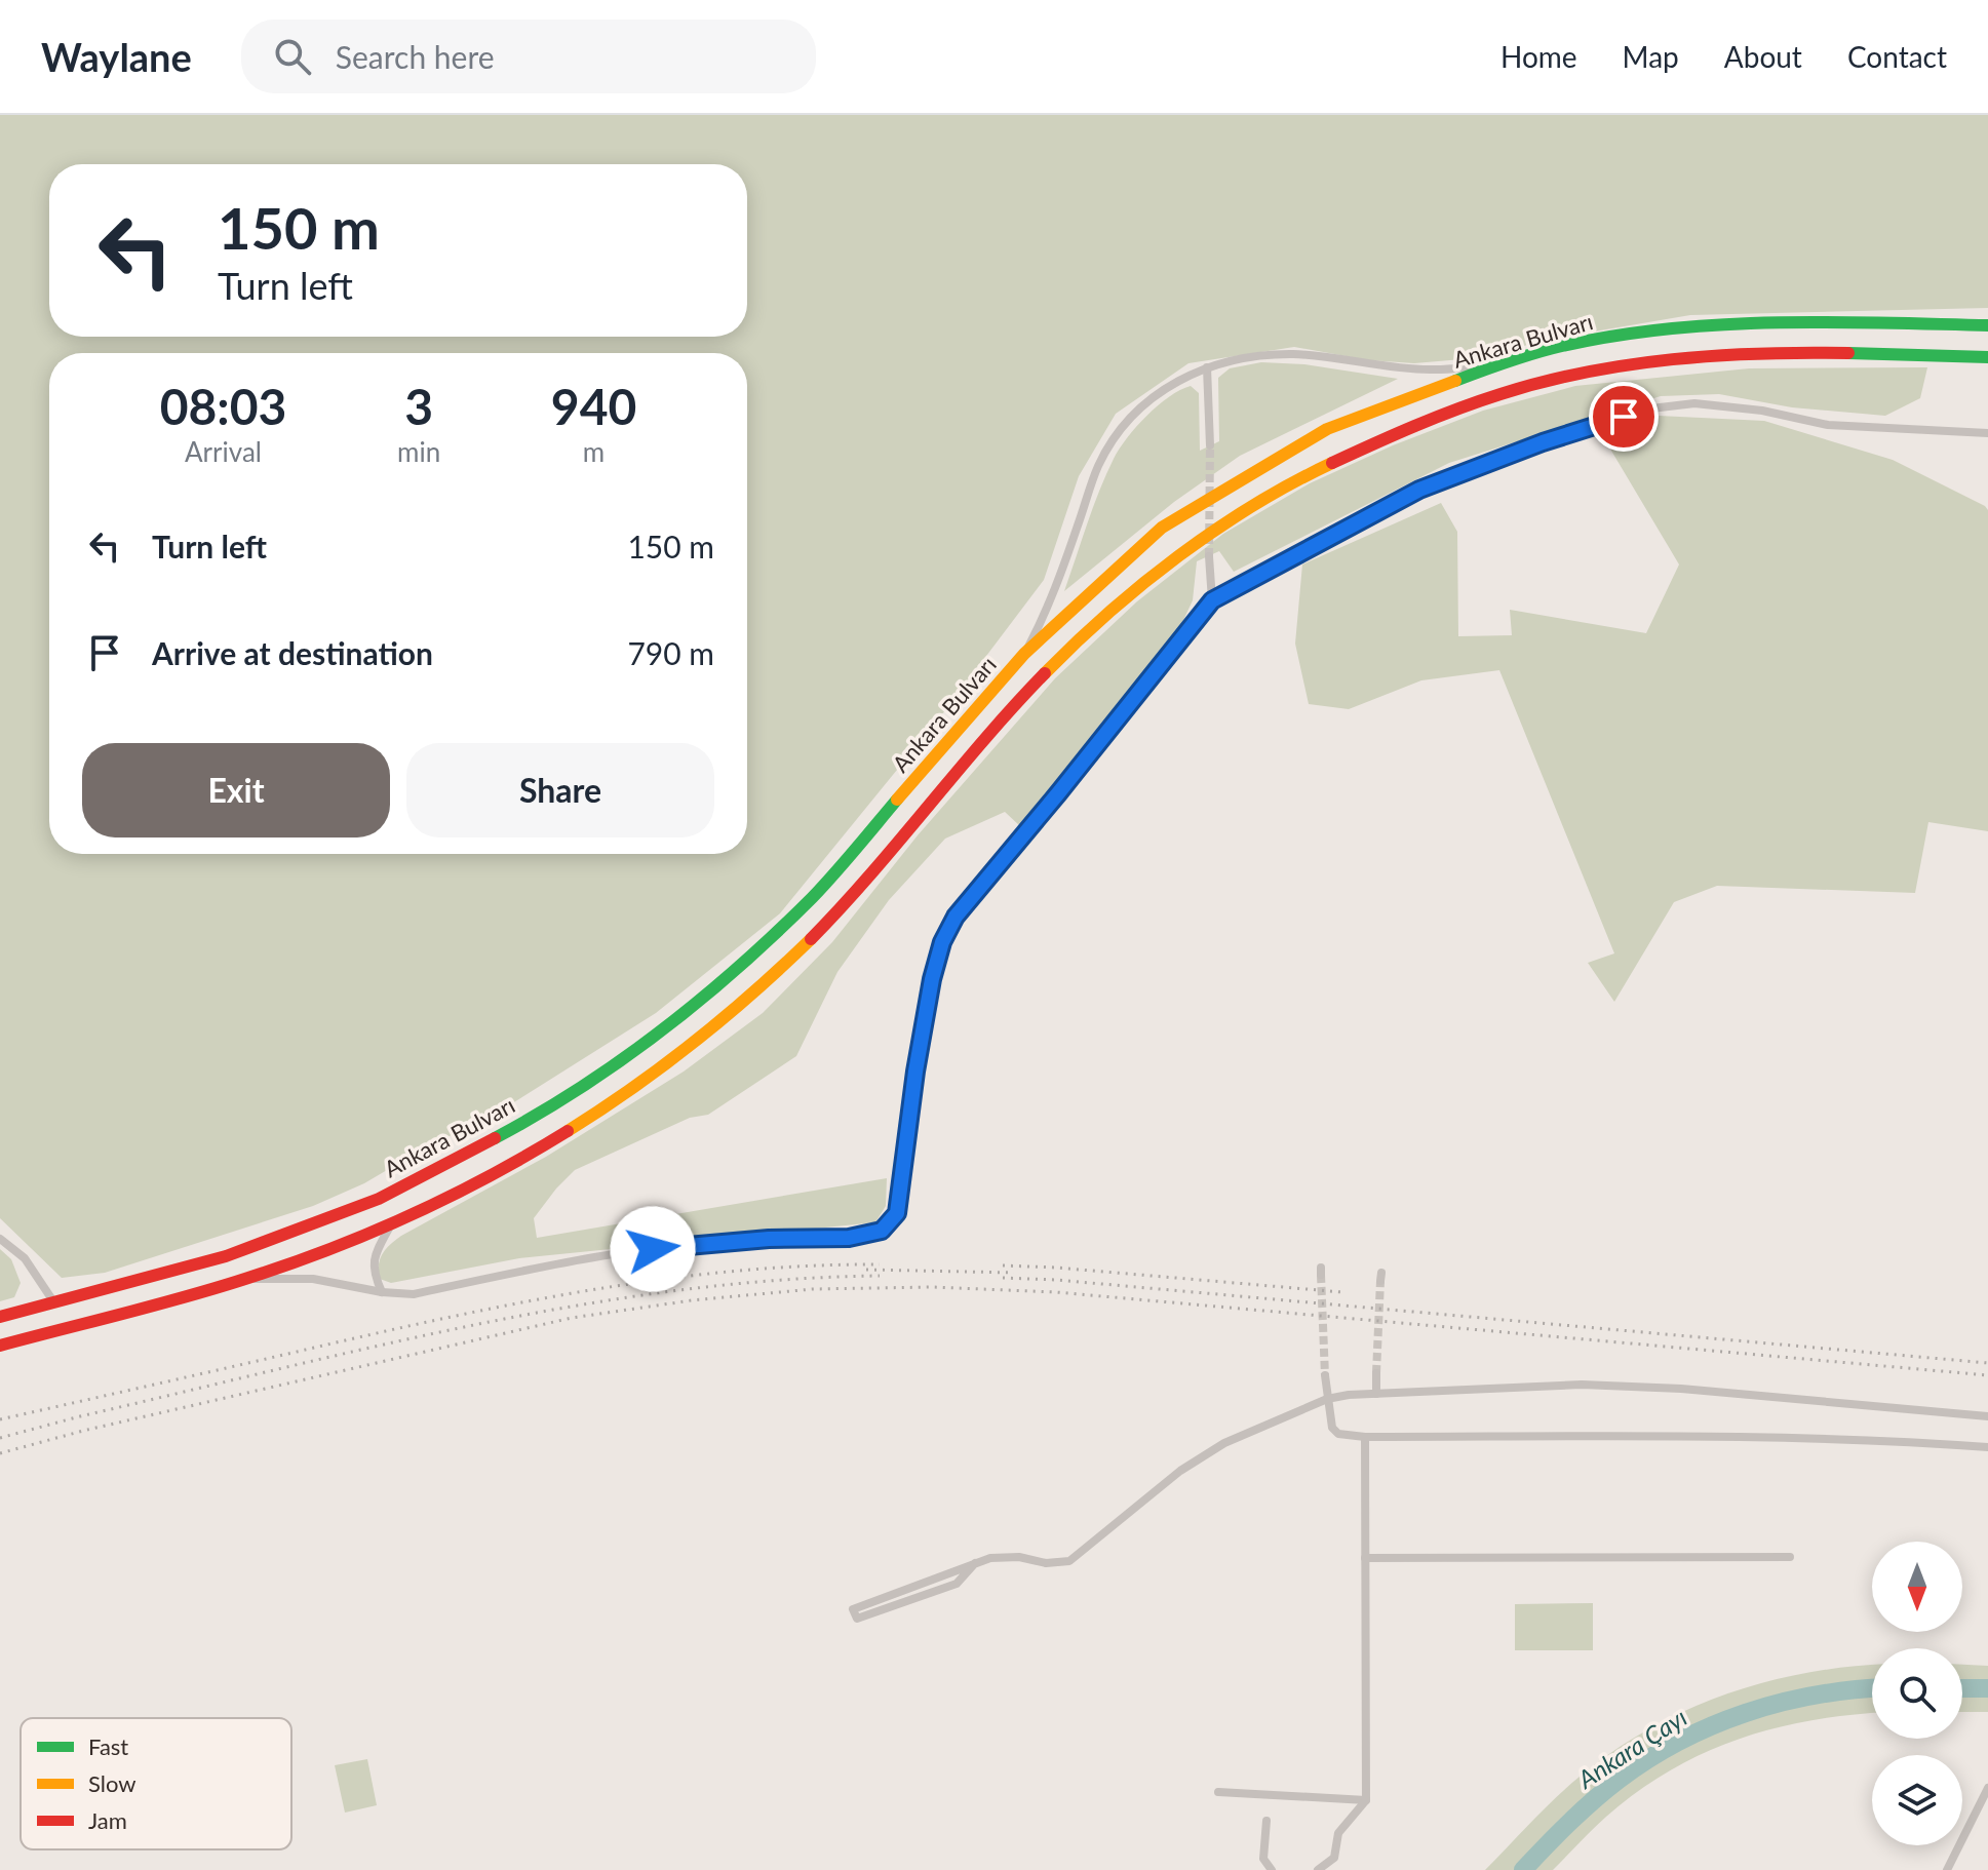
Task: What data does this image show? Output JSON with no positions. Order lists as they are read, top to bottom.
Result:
{
  "streets": {
    "main road": ["Ankara Bulvarı"]
  },
  "water": ["Ankara Çayı"],
  "legend": ["Fast", "Slow", "Jam"],
  "north": "bottom",
  "page": {
    "header": "Waylane",
    "search": "Search here",
    "nav": [
      "Home",
      "Map",
      "About",
      "Contact"
    ],
    "turn": ["150 m", "Turn left"],
    "eta": [
      "08:03",
      "Arrival",
      "3",
      "min",
      "940",
      "m"
    ],
    "list": [
      {
        "name": "Turn left",
        "value": "150 m"
      },
      {
        "name": "Arrive at destination",
        "value": "790 m"
      }
    ],
    "buttons": ["Exit", "Share"]
  }
}
